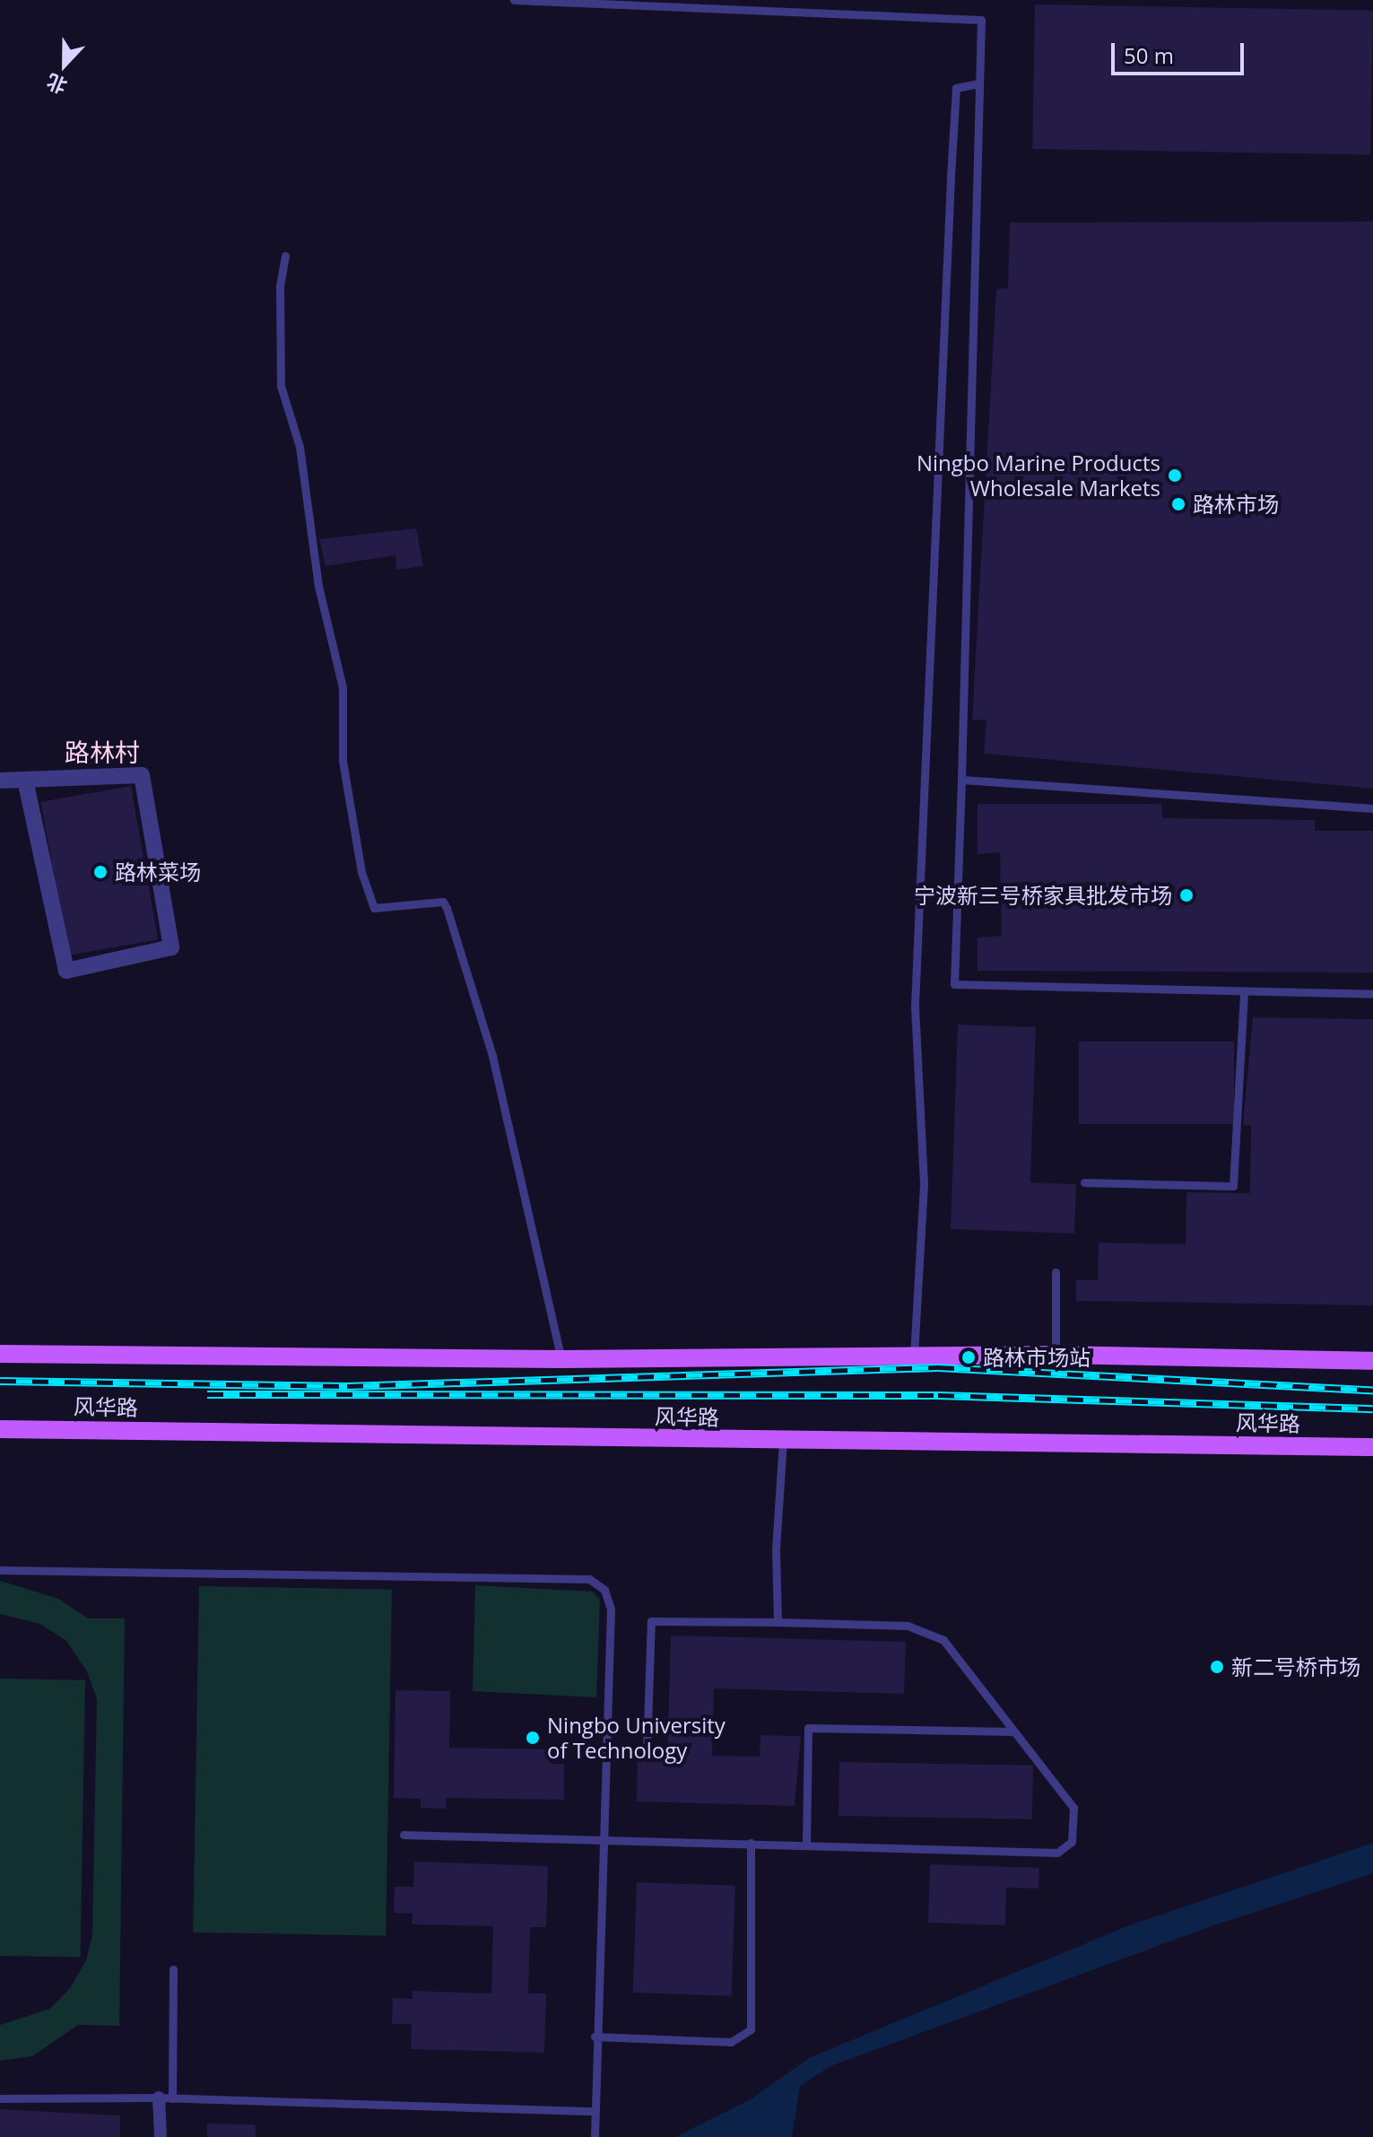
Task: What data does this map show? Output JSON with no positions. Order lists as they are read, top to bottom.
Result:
{
  "streets": {
    "main road": ["风华路"]
  },
  "districts": ["路林村"],
  "places": [
    "Ningbo Marine Products Wholesale Markets",
    "路林市场",
    "路林菜场",
    "宁波新三号桥家具批发市场",
    "路林市场站",
    "新二号桥市场",
    "Ningbo University of Technology"
  ],
  "scale_bar": "50 m",
  "north": "bottom"
}
